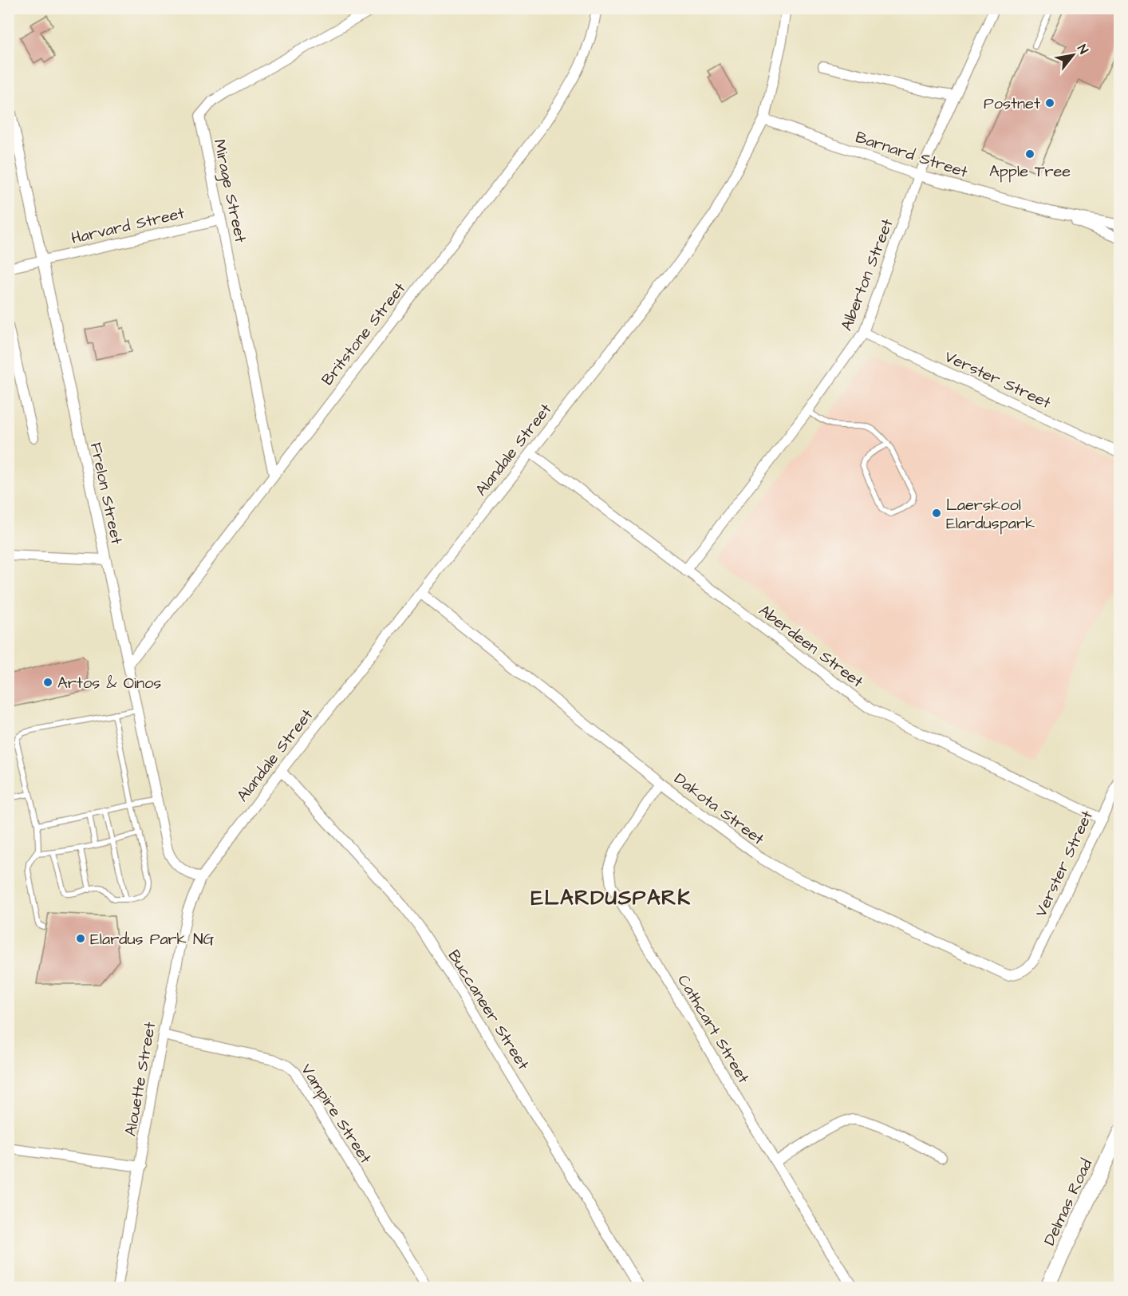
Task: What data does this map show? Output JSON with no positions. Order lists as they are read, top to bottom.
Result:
{
  "streets": {
    "main road": ["Delmas Road"],
    "street": [
      "Barnard Street",
      "Mirage Street",
      "Harvard Street",
      "Alberton Street",
      "Britstone Street",
      "Verster Street",
      "Alandale Street",
      "Frelon Street",
      "Aberdeen Street",
      "Dakota Street",
      "Buccaneer Street",
      "Cathcart Street",
      "Alouette Street",
      "Vampire Street"
    ]
  },
  "crossings": [
    ["Barnard Street", "Alberton Street"],
    ["Barnard Street", "Alandale Street"],
    ["Mirage Street", "Harvard Street"],
    ["Mirage Street", "Britstone Street"],
    ["Harvard Street", "Frelon Street"],
    ["Alberton Street", "Verster Street"],
    ["Alberton Street", "Aberdeen Street"],
    ["Britstone Street", "Frelon Street"],
    ["Verster Street", "Aberdeen Street"],
    ["Verster Street", "Dakota Street"],
    ["Alandale Street", "Frelon Street"],
    ["Alandale Street", "Aberdeen Street"],
    ["Alandale Street", "Dakota Street"],
    ["Alandale Street", "Buccaneer Street"],
    ["Alandale Street", "Alouette Street"],
    ["Frelon Street", "Alouette Street"],
    ["Dakota Street", "Cathcart Street"],
    ["Alouette Street", "Vampire Street"]
  ],
  "districts": ["ELARDUSPARK"],
  "places": [
    "Postnet",
    "Apple Tree",
    "Laerskool Elarduspark",
    "Artos & Oinos",
    "Elardus Park NG"
  ],
  "north": "top right"
}
